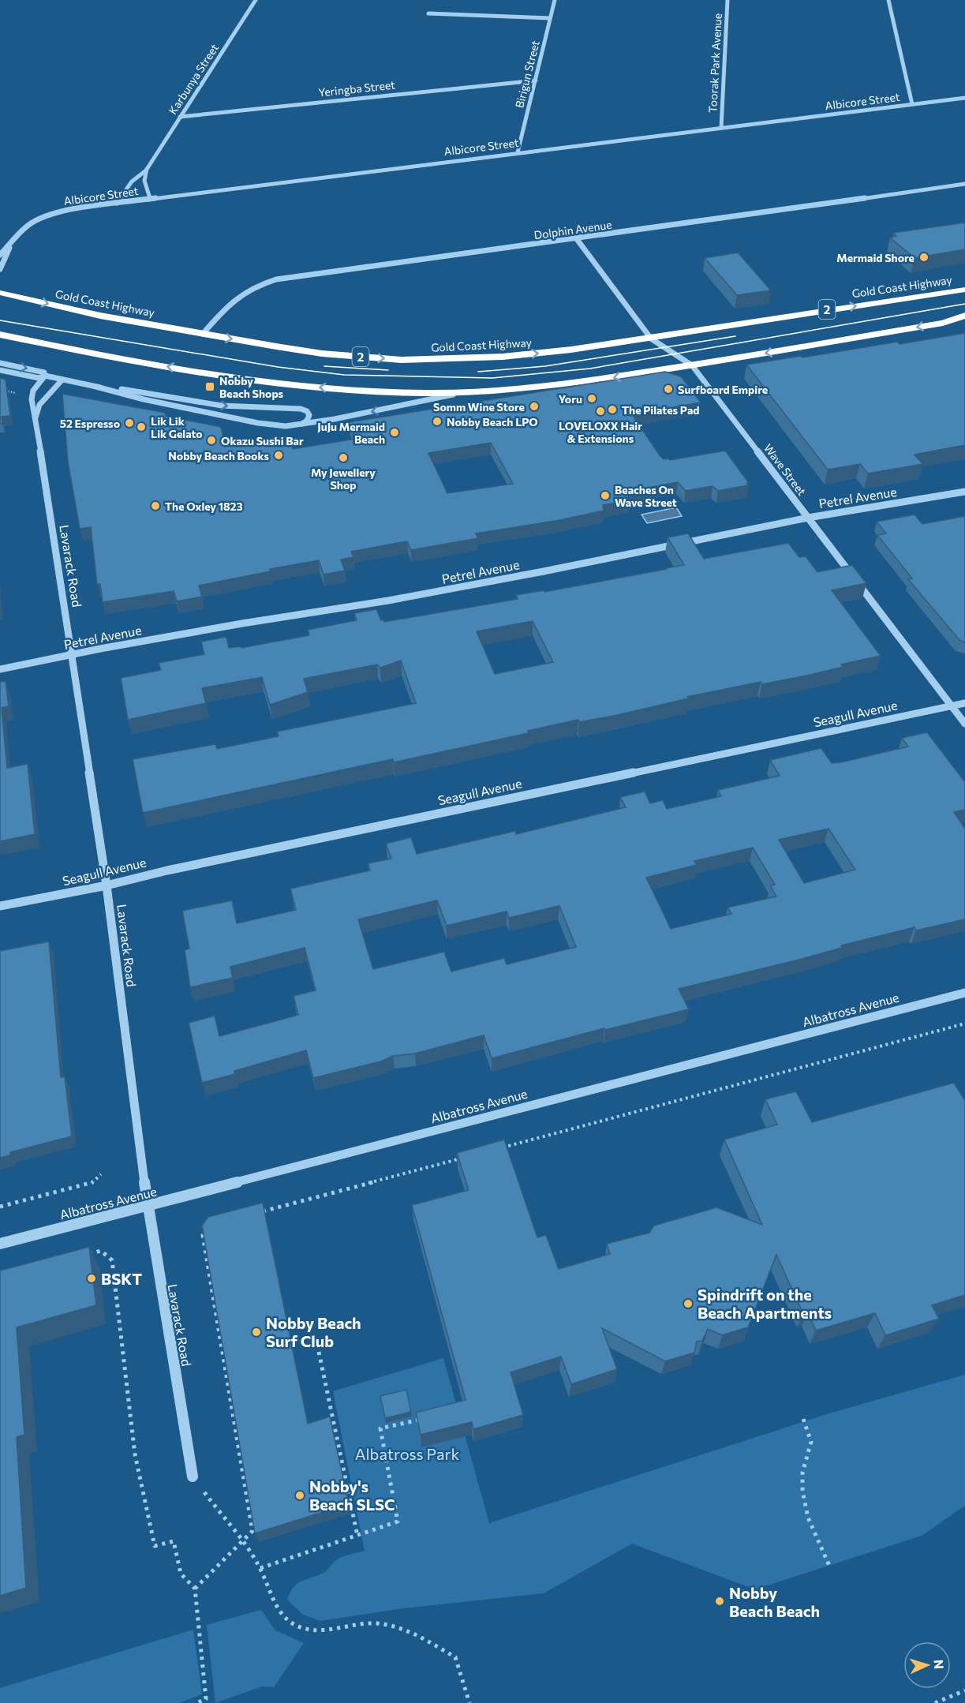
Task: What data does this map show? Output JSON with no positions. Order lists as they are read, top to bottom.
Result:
{
  "streets": {
    "highway": ["Gold Coast Highway", "2"],
    "street": [
      "Toorak Park Avenue",
      "Birigun Street",
      "Karbunya Street",
      "Yeringba Street",
      "Albicore Street",
      "Dolphin Avenue",
      "Wave Street",
      "Petrel Avenue",
      "Lavarack Road",
      "Seagull Avenue",
      "Albatross Avenue"
    ]
  },
  "crossings": [
    ["Toorak Park Avenue", "Albicore Street"],
    ["Birigun Street", "Yeringba Street"],
    ["Birigun Street", "Albicore Street"],
    ["Karbunya Street", "Yeringba Street"],
    ["Karbunya Street", "Albicore Street"],
    ["Dolphin Avenue", "Gold Coast Highway"],
    ["Dolphin Avenue", "Wave Street"],
    ["Gold Coast Highway", "Wave Street"],
    ["Wave Street", "Petrel Avenue"],
    ["Wave Street", "Seagull Avenue"],
    ["Petrel Avenue", "Lavarack Road"],
    ["Lavarack Road", "Seagull Avenue"],
    ["Lavarack Road", "Albatross Avenue"]
  ],
  "parks": ["Albatross Park"],
  "places": {
    "other": [
      "Mermaid Shore",
      "Surfboard Empire",
      "Yoru",
      "Somm Wine Store",
      "The Pilates Pad",
      "LOVELOXX Hair & Extensions",
      "Nobby Beach LPO",
      "52 Espresso",
      "Lik Lik Lik Gelato",
      "JuJu Mermaid Beach",
      "Okazu Sushi Bar",
      "Nobby Beach Books",
      "My Jewellery Shop",
      "Beaches On Wave Street",
      "The Oxley 1823",
      "BSKT",
      "Spindrift on the Beach Apartments",
      "Nobby Beach Surf Club",
      "Nobby's Beach SLSC",
      "Nobby Beach Beach"
    ],
    "transit": ["Nobby Beach Shops"]
  },
  "north": "right"
}
